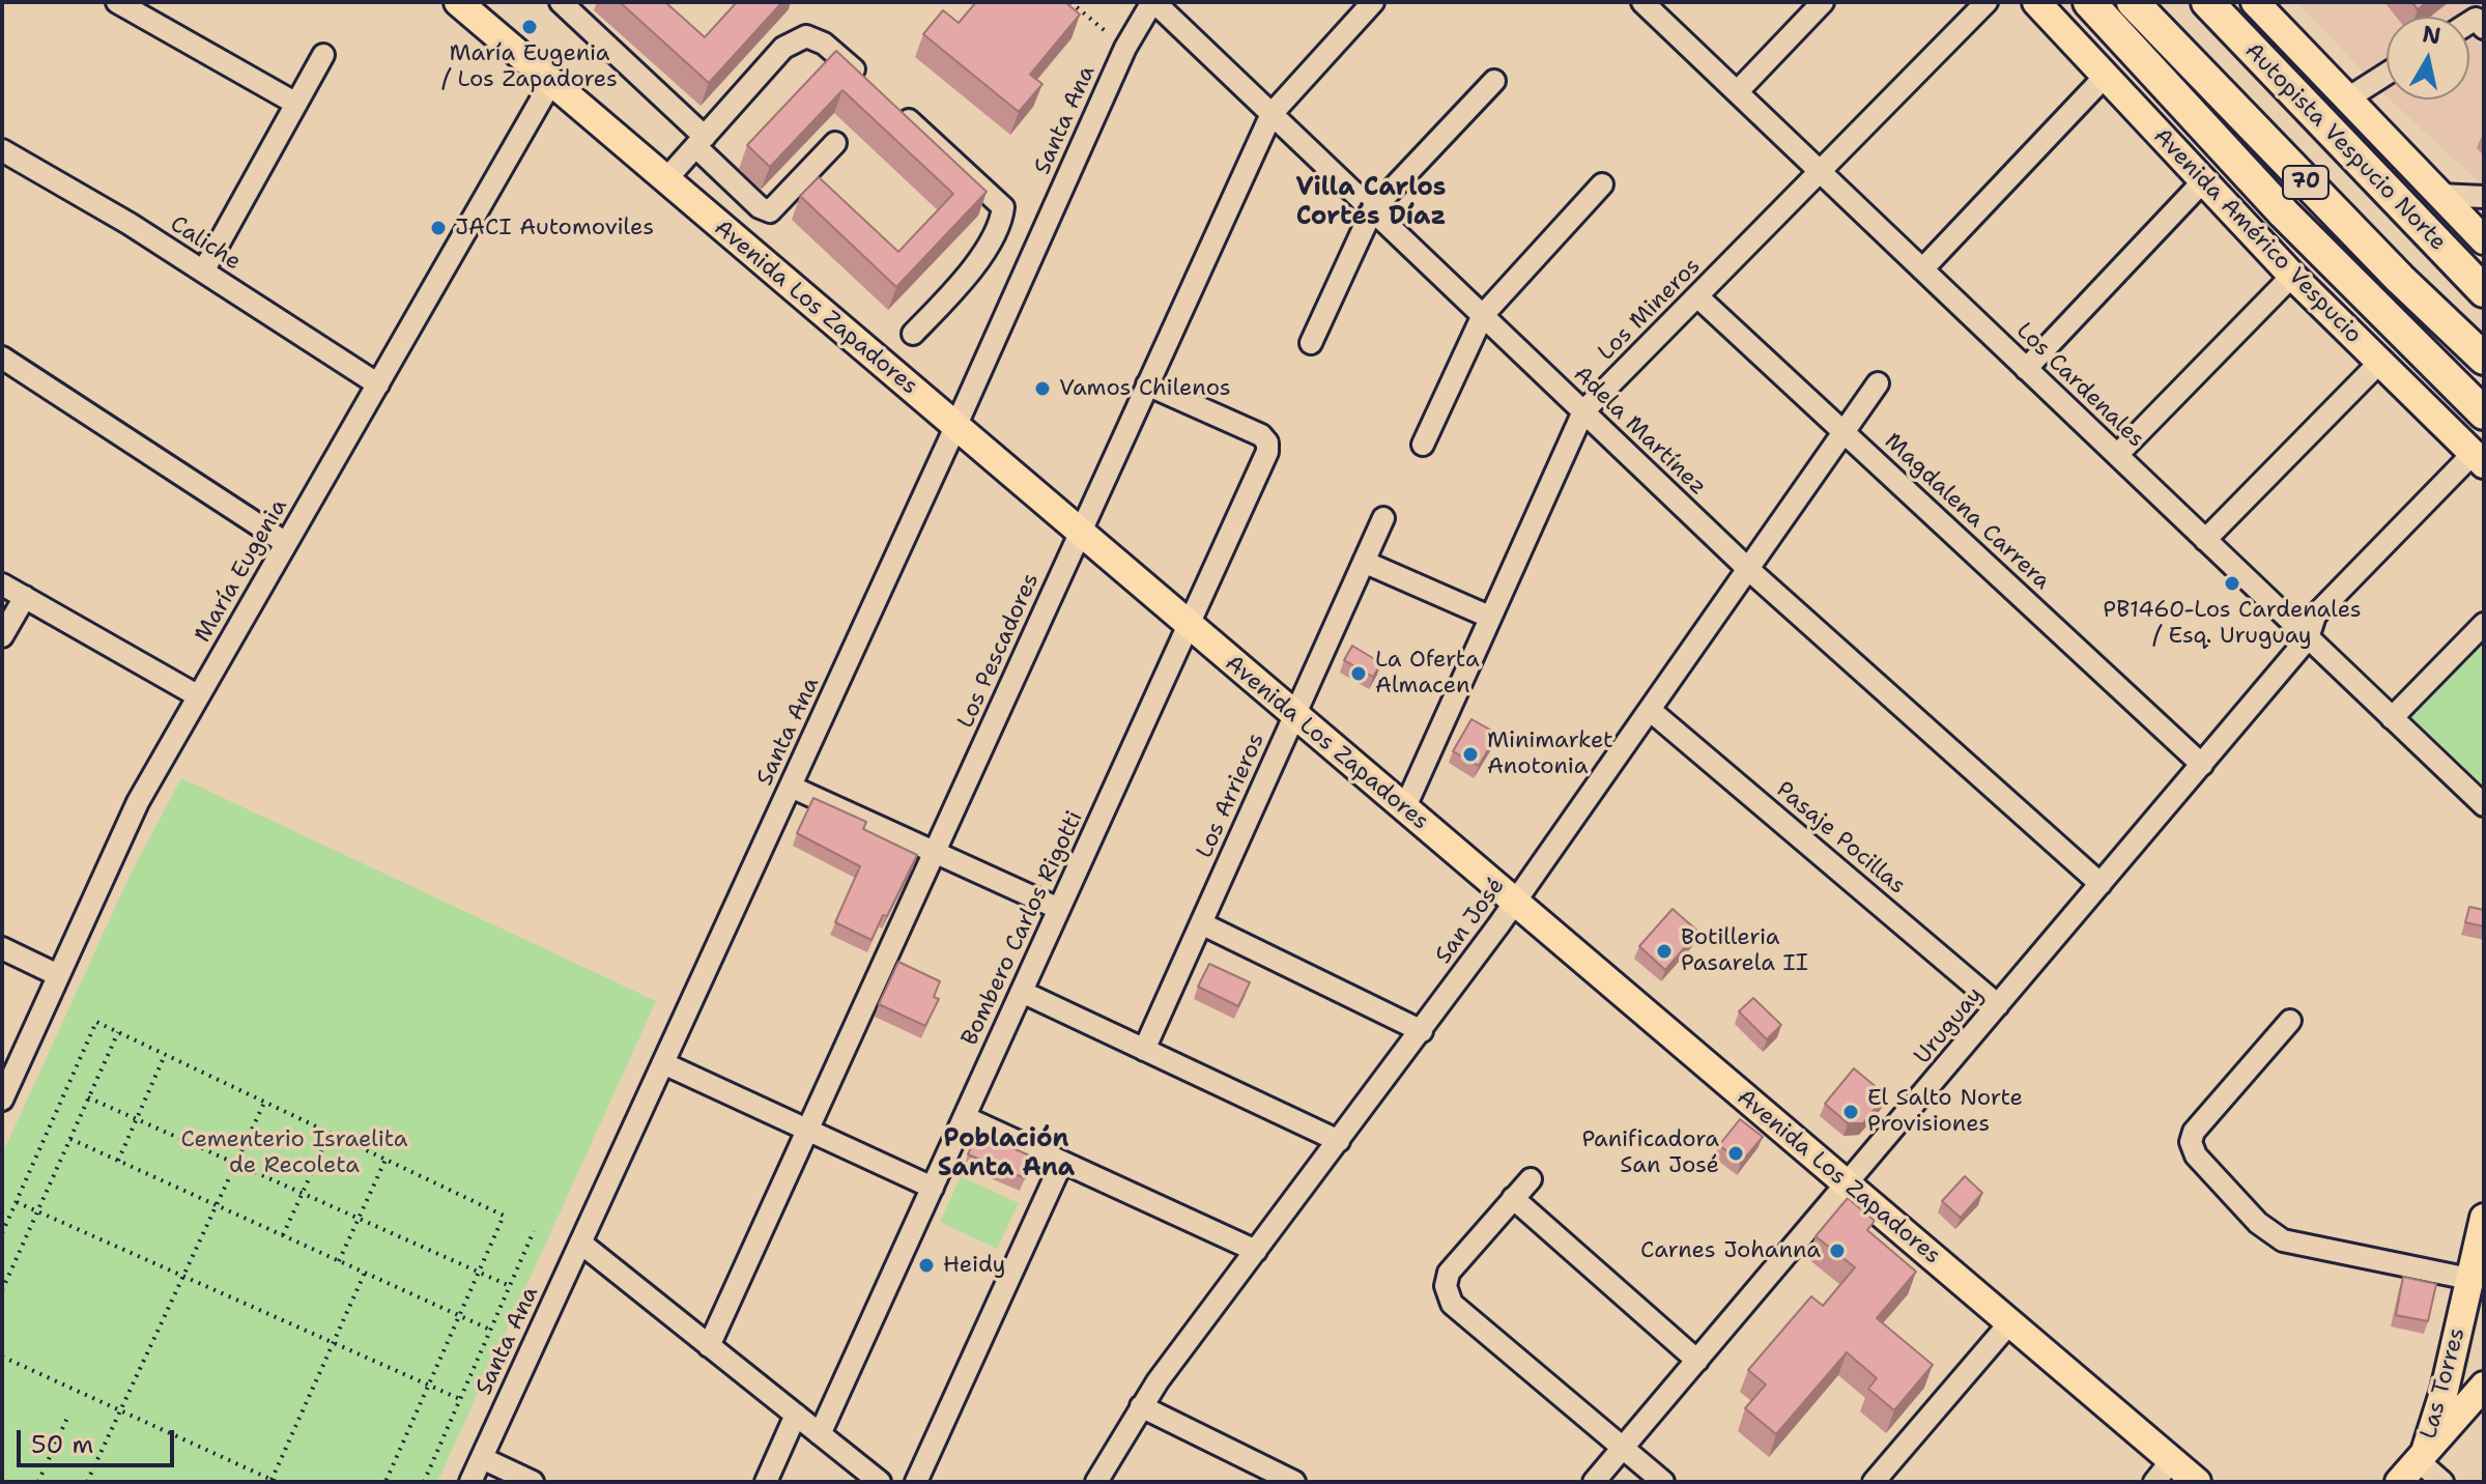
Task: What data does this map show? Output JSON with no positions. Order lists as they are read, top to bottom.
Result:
{
  "streets": {
    "highway": ["Autopista Vespucio Norte", "70"],
    "main road": ["Avenida Américo Vespucio", "Avenida Los Zapadores", "Las Torres"],
    "street": [
      "Santa Ana",
      "Caliche",
      "Los Mineros",
      "Los Cardenales",
      "Adela Martínez",
      "Magdalena Carrera",
      "María Eugenia",
      "Los Pescadores",
      "Los Arrieros",
      "Pasaje Pocillas",
      "San José",
      "Bombero Carlos Rigotti",
      "Uruguay"
    ]
  },
  "crossings": [
    ["Santa Ana", "Avenida Los Zapadores"],
    ["Santa Ana", "Adela Martínez"],
    ["Avenida Américo Vespucio", "Uruguay"],
    ["Caliche", "María Eugenia"],
    ["Avenida Los Zapadores", "Los Mineros"],
    ["Avenida Los Zapadores", "María Eugenia"],
    ["Avenida Los Zapadores", "Los Pescadores"],
    ["Avenida Los Zapadores", "Los Arrieros"],
    ["Avenida Los Zapadores", "San José"],
    ["Avenida Los Zapadores", "Bombero Carlos Rigotti"],
    ["Avenida Los Zapadores", "Uruguay"],
    ["Los Mineros", "Los Cardenales"],
    ["Los Mineros", "Adela Martínez"],
    ["Los Mineros", "Magdalena Carrera"],
    ["Los Cardenales", "Uruguay"],
    ["Adela Martínez", "Los Pescadores"],
    ["Adela Martínez", "San José"],
    ["Adela Martínez", "Uruguay"],
    ["Magdalena Carrera", "San José"],
    ["Magdalena Carrera", "Uruguay"],
    ["Los Pescadores", "Bombero Carlos Rigotti"],
    ["Pasaje Pocillas", "San José"],
    ["Pasaje Pocillas", "Uruguay"]
  ],
  "districts": ["Villa Carlos Cortés Díaz", "Población Santa Ana"],
  "parks": ["Cementerio Israelita de Recoleta"],
  "places": [
    "María Eugenia / Los Zapadores",
    "JACI Automoviles",
    "Vamos Chilenos",
    "PB1460-Los Cardenales / Esq. Uruguay",
    "La Oferta Almacen",
    "Minimarket Anotonia",
    "Botilleria Pasarela II",
    "El Salto Norte Provisiones",
    "Panificadora San José",
    "Carnes Johanna",
    "Heidy"
  ],
  "scale_bar": "50 m",
  "north": "top"
}
